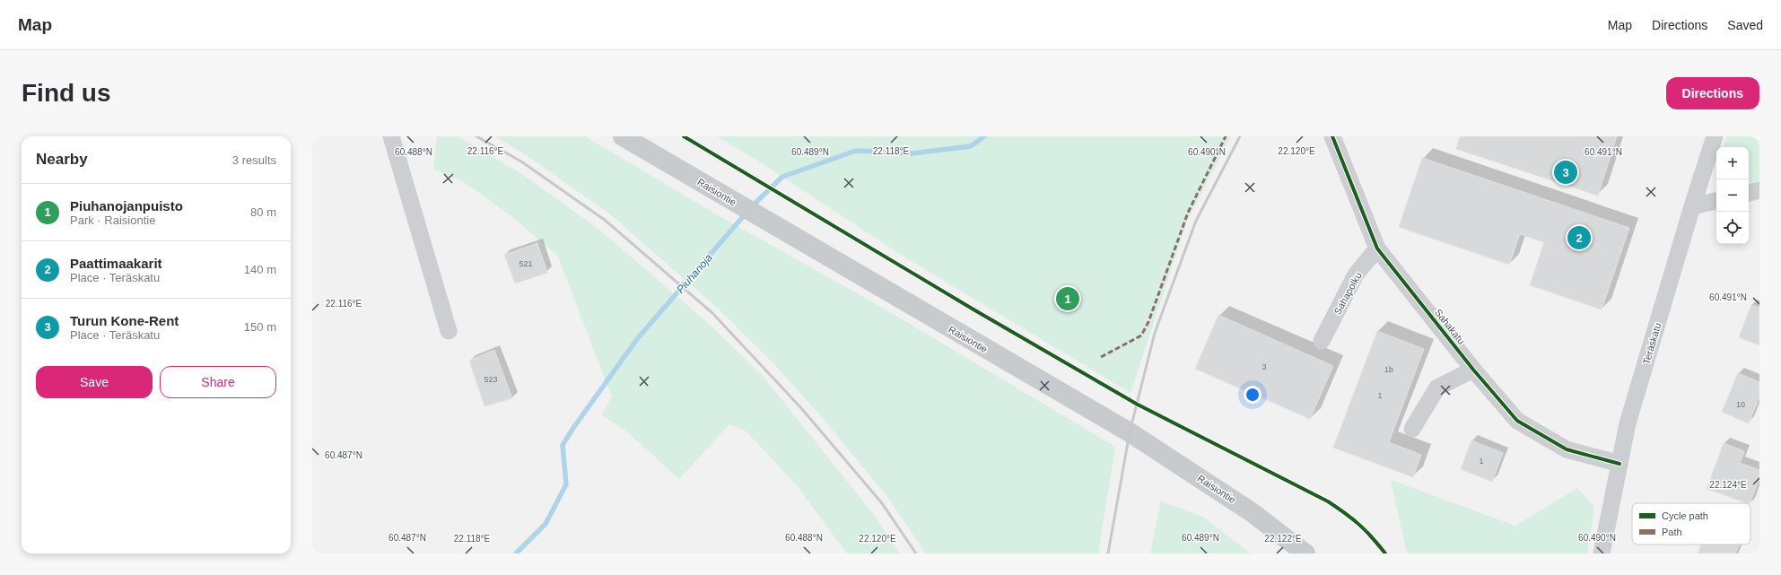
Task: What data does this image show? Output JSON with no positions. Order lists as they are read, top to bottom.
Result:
{
  "streets": {
    "main road": ["Raisiontie"],
    "street": ["Sahapolku", "Sahakatu", "Teräskatu"]
  },
  "crossings": [
    ["Sahapolku", "Sahakatu"],
    ["Sahakatu", "Teräskatu"]
  ],
  "water": ["Piuhanoja"],
  "house_numbers": [
    "521",
    "3",
    "1b",
    "523",
    "1",
    "10",
    "1"
  ],
  "legend": ["Cycle path", "Path"],
  "page": {
    "header": "Map",
    "nav": ["Map", "Directions", "Saved"],
    "buttons": [
      "Directions",
      ["Save", "Share"]
    ],
    "title": "Find us",
    "heading": ["Nearby", "3 results"],
    "map_buttons": ["+", "−"],
    "pins": ["3", "2", "1"],
    "list": [
      {
        "mark": "1",
        "name": "Piuhanojanpuisto",
        "note": "Park · Raisiontie",
        "value": "80 m"
      },
      {
        "mark": "2",
        "name": "Paattimaakarit",
        "note": "Place · Teräskatu",
        "value": "140 m"
      },
      {
        "mark": "3",
        "name": "Turun Kone-Rent",
        "note": "Place · Teräskatu",
        "value": "150 m"
      }
    ]
  },
  "coordinates": [
    "22.116°E",
    "22.118°E",
    "22.120°E",
    "60.488°N",
    "60.489°N",
    "60.490°N",
    "60.491°N",
    "60.487°N",
    "22.124°E",
    "22.122°E"
  ]
}
